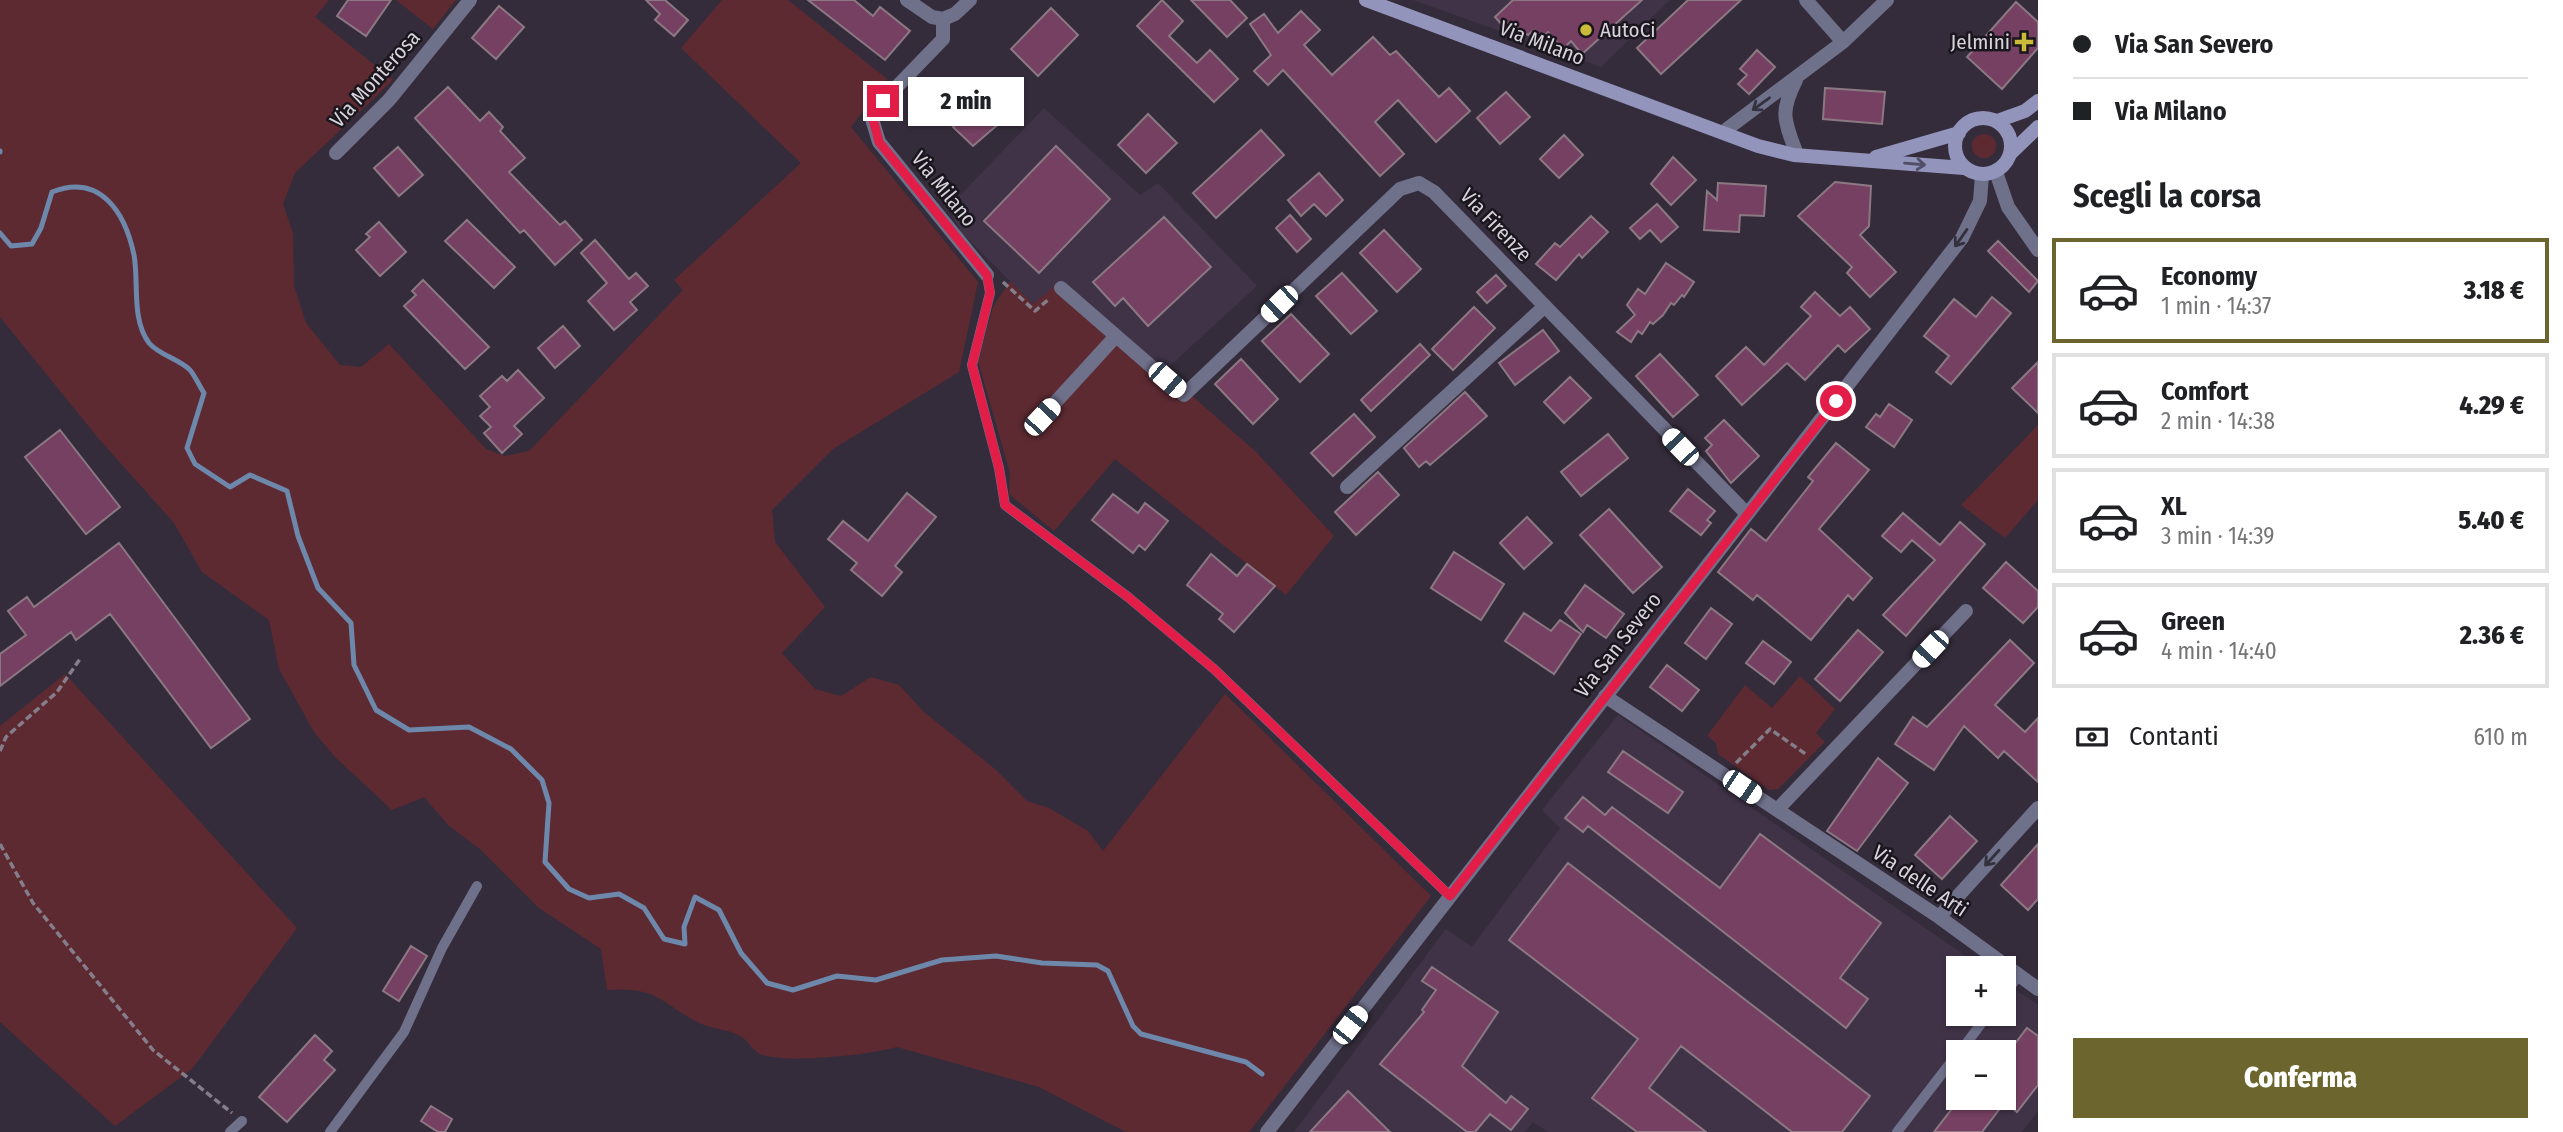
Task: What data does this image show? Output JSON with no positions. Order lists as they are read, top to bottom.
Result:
{
  "streets": {
    "street": [
      "Via Milano",
      "Via Monterosa",
      "Via Firenze",
      "Via San Severo",
      "Via delle Arti"
    ]
  },
  "crossings": [
    ["Via Milano", "Via San Severo"],
    ["Via Firenze", "Via San Severo"],
    ["Via San Severo", "Via delle Arti"]
  ],
  "places": {
    "other": ["AutoCi"],
    "health": ["Jelmini"]
  },
  "page": {
    "banner": ["Via San Severo", "Via Milano"],
    "bubble": "2 min",
    "heading": "Scegli la corsa",
    "list": [
      {
        "name": "Economy",
        "note": "1 min · 14:37",
        "value": "3.18 €"
      },
      {
        "name": "Comfort",
        "note": "2 min · 14:38",
        "value": "4.29 €"
      },
      {
        "name": "XL",
        "note": "3 min · 14:39",
        "value": "5.40 €"
      },
      {
        "name": "Green",
        "note": "4 min · 14:40",
        "value": "2.36 €"
      }
    ],
    "pay": ["Contanti", "610 m"],
    "map_buttons": ["+", "−"],
    "buttons": "Conferma"
  }
}
